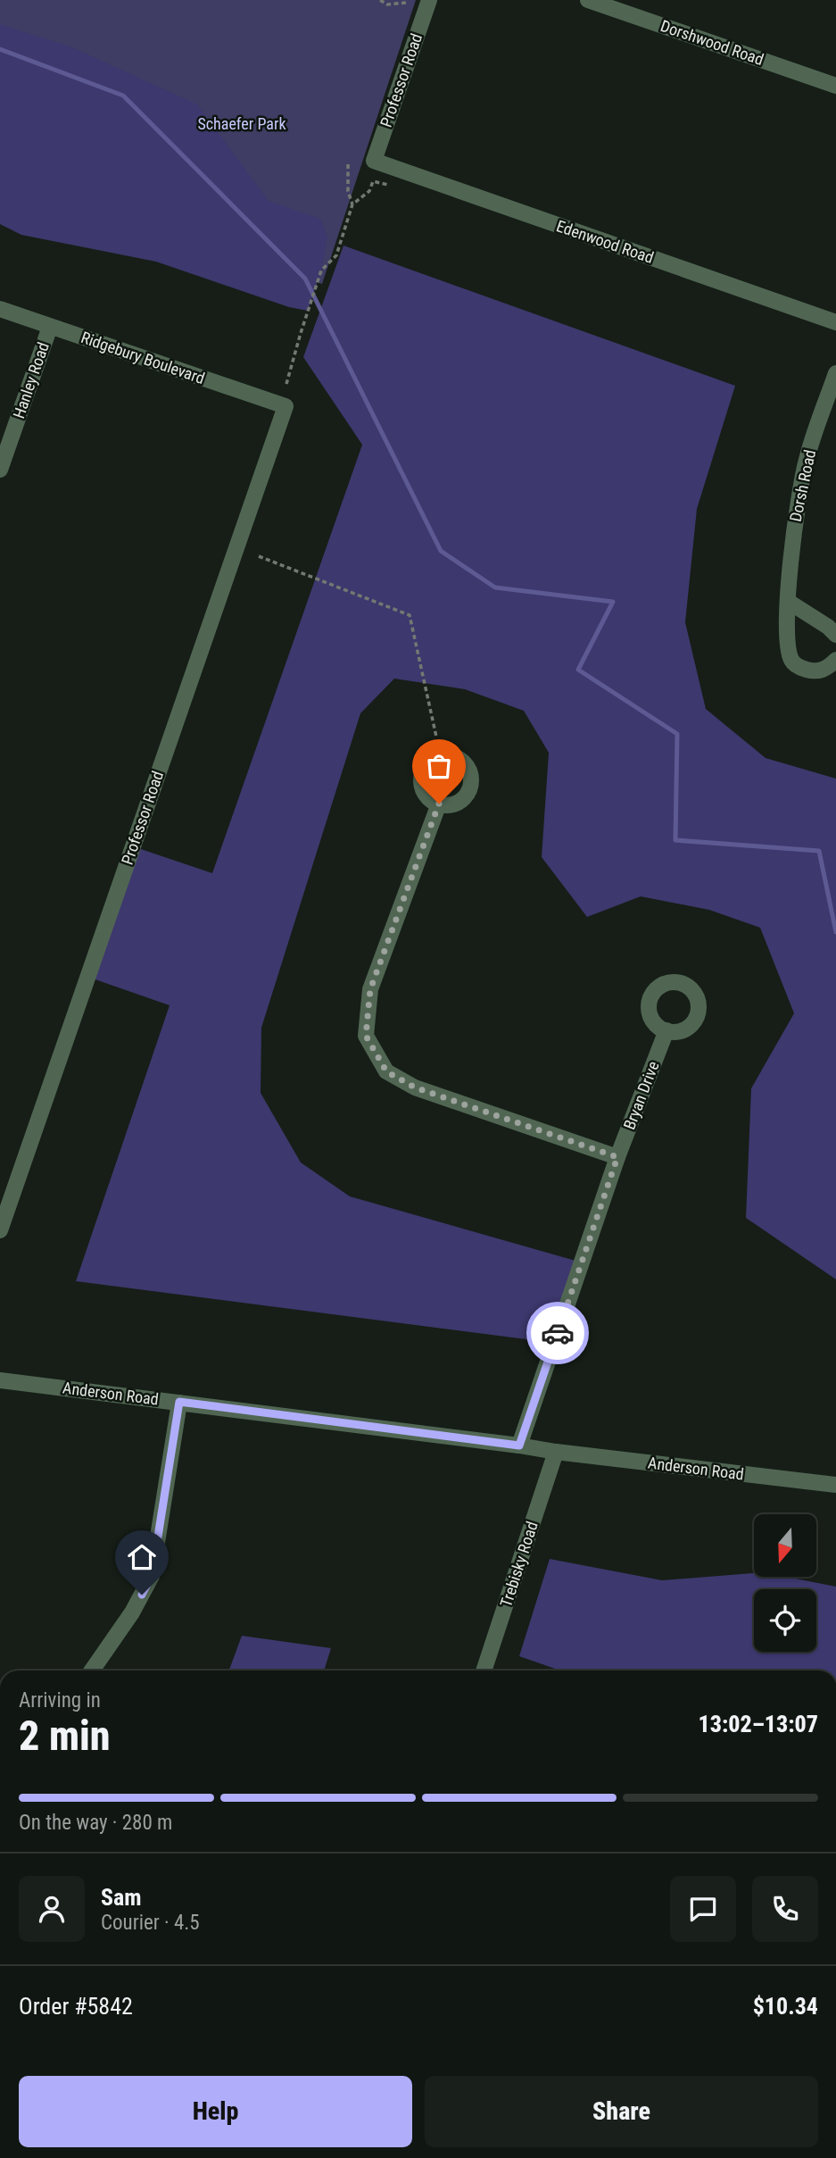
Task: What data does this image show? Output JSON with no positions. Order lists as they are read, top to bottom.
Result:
{
  "streets": {
    "street": [
      "Dorshwood Road",
      "Professor Road",
      "Edenwood Road",
      "Ridgebury Boulevard",
      "Hanley Road",
      "Dorsh Road",
      "Bryan Drive",
      "Anderson Road",
      "Trebisky Road"
    ]
  },
  "crossings": [
    ["Professor Road", "Edenwood Road"],
    ["Professor Road", "Ridgebury Boulevard"],
    ["Ridgebury Boulevard", "Hanley Road"],
    ["Bryan Drive", "Anderson Road"],
    ["Anderson Road", "Trebisky Road"]
  ],
  "parks": ["Schaefer Park"],
  "north": "bottom",
  "page": {
    "heading": ["2 min", "Arriving in", "13:02–13:07"],
    "panel": [
      "Sam",
      "Courier · 4.5",
      "Order #5842",
      "$10.34"
    ],
    "bar": "On the way · 280 m",
    "buttons": ["Help", "Share"]
  }
}
